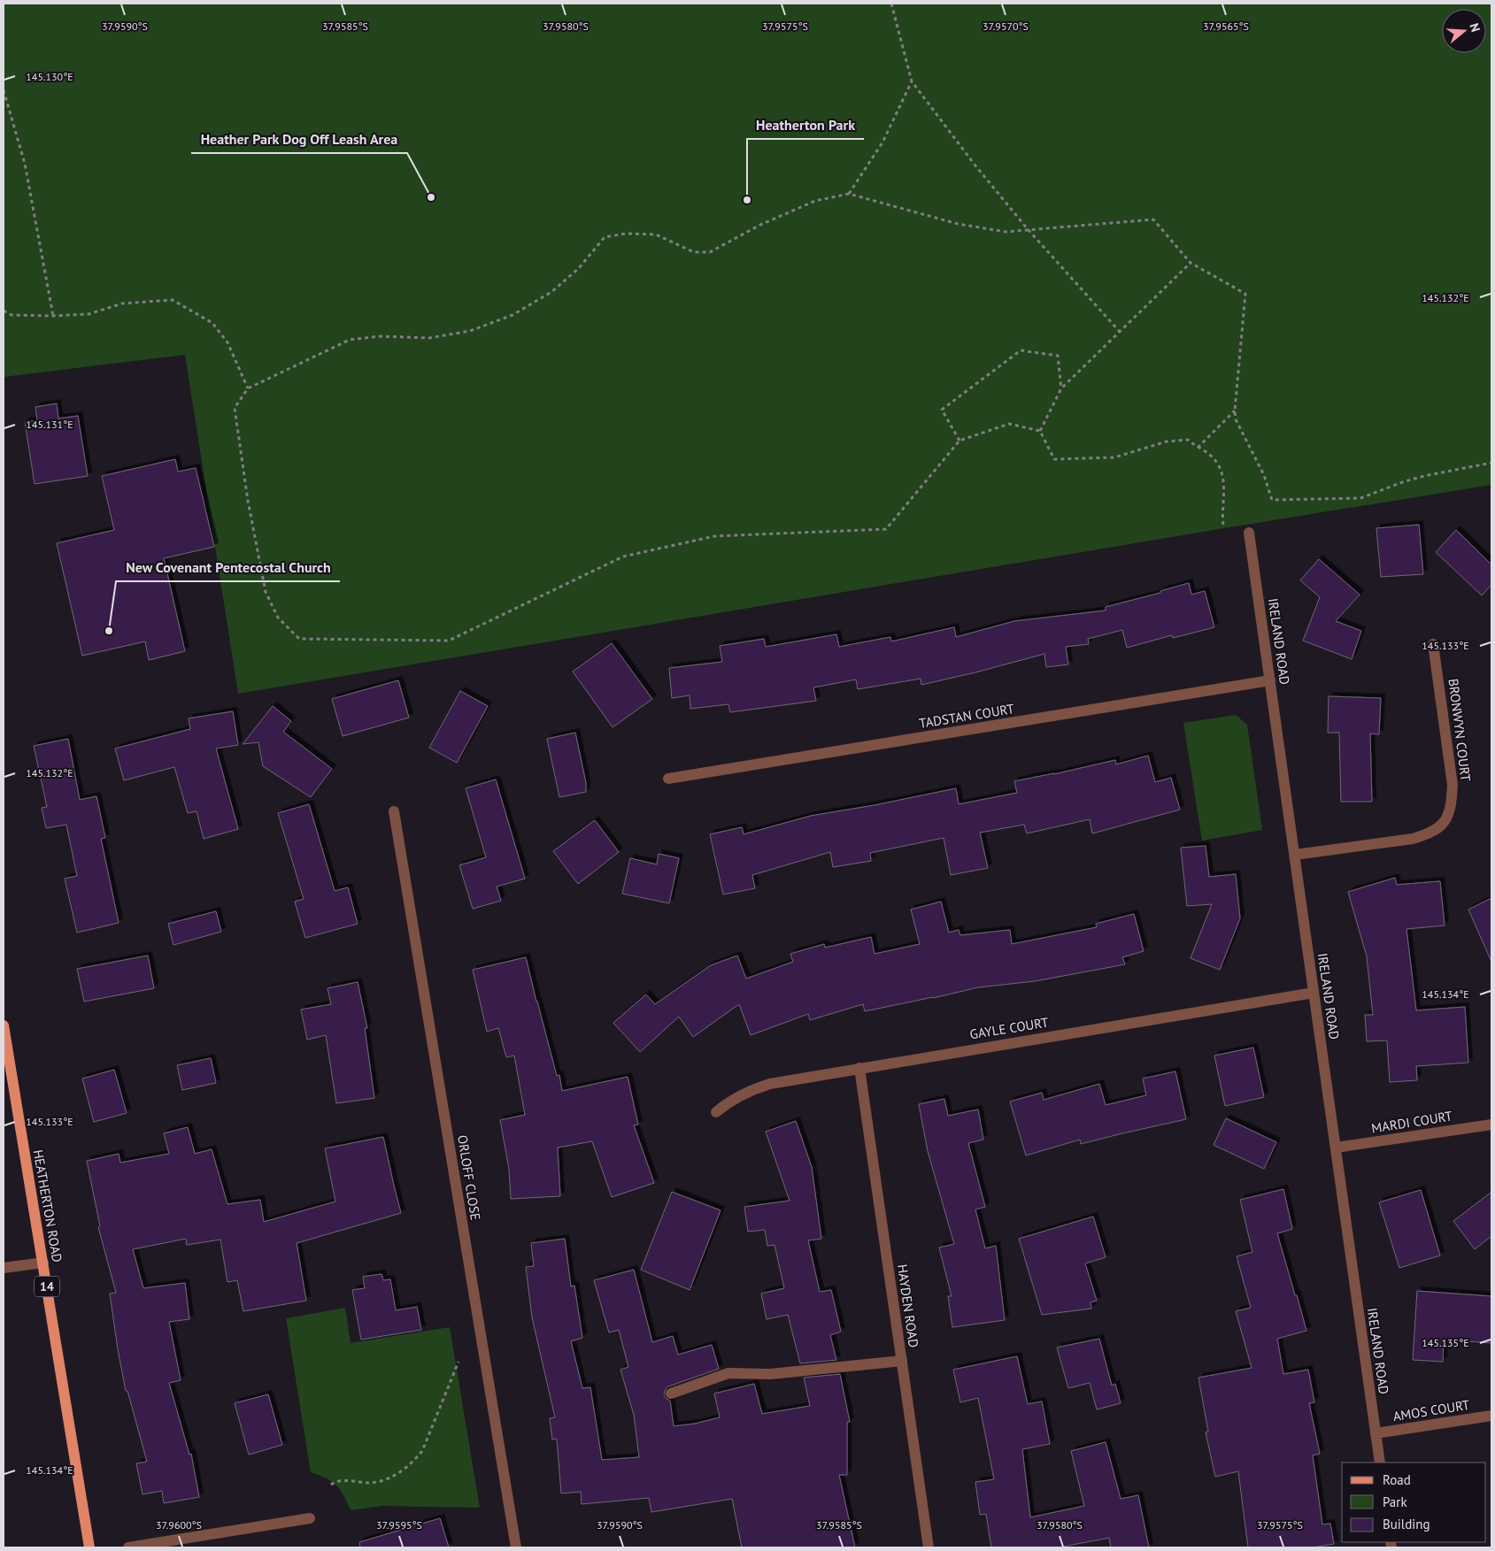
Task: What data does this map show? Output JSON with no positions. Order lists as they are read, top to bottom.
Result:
{
  "streets": {
    "main road": ["HEATHERTON ROAD", "14"],
    "street": [
      "IRELAND ROAD",
      "TADSTAN COURT",
      "BRONWYN COURT",
      "GAYLE COURT",
      "MARDI COURT",
      "ORLOFF CLOSE",
      "HAYDEN ROAD",
      "AMOS COURT"
    ]
  },
  "crossings": [
    ["IRELAND ROAD", "TADSTAN COURT"],
    ["IRELAND ROAD", "BRONWYN COURT"],
    ["IRELAND ROAD", "GAYLE COURT"],
    ["IRELAND ROAD", "MARDI COURT"],
    ["IRELAND ROAD", "AMOS COURT"],
    ["GAYLE COURT", "HAYDEN ROAD"]
  ],
  "places": ["Heather Park Dog Off Leash Area", "Heatherton Park", "New Covenant Pentecostal Church"],
  "legend": ["Road", "Park", "Building"],
  "north": "right",
  "coordinates": [
    "37.9590°S",
    "37.9585°S",
    "37.9580°S",
    "37.9575°S",
    "37.9570°S",
    "37.9565°S",
    "145.130°E",
    "145.132°E",
    "145.131°E",
    "145.133°E",
    "145.134°E",
    "145.135°E",
    "37.9600°S",
    "37.9595°S"
  ]
}
